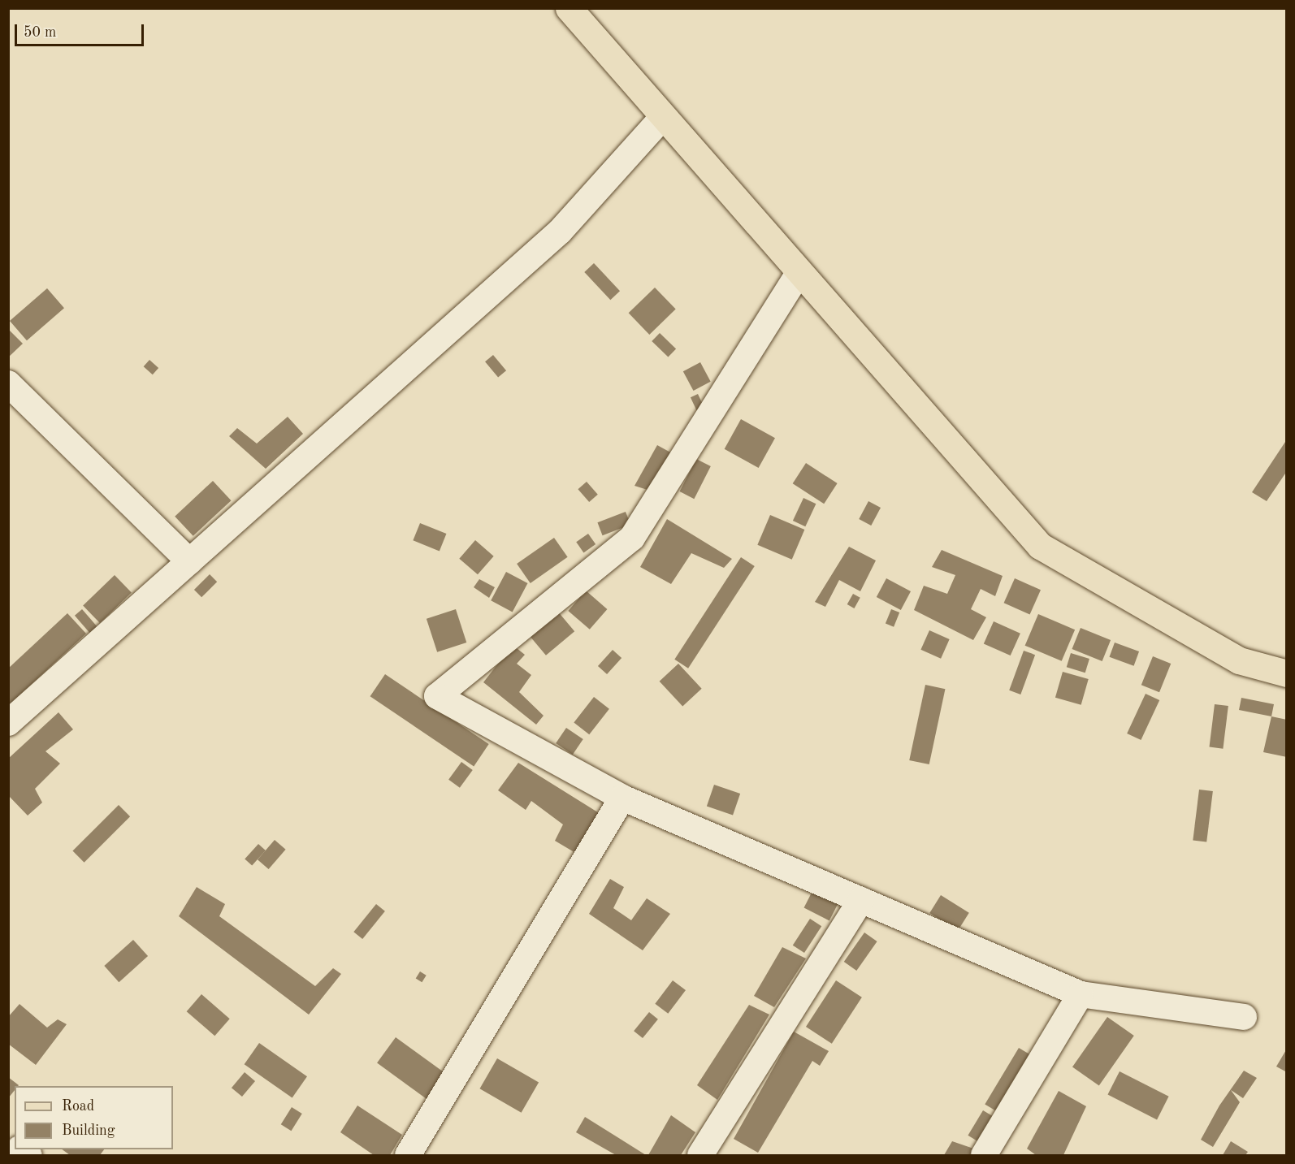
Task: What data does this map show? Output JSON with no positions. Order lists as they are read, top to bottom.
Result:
{
  "legend": ["Road", "Building"],
  "scale_bar": "50 m"
}
